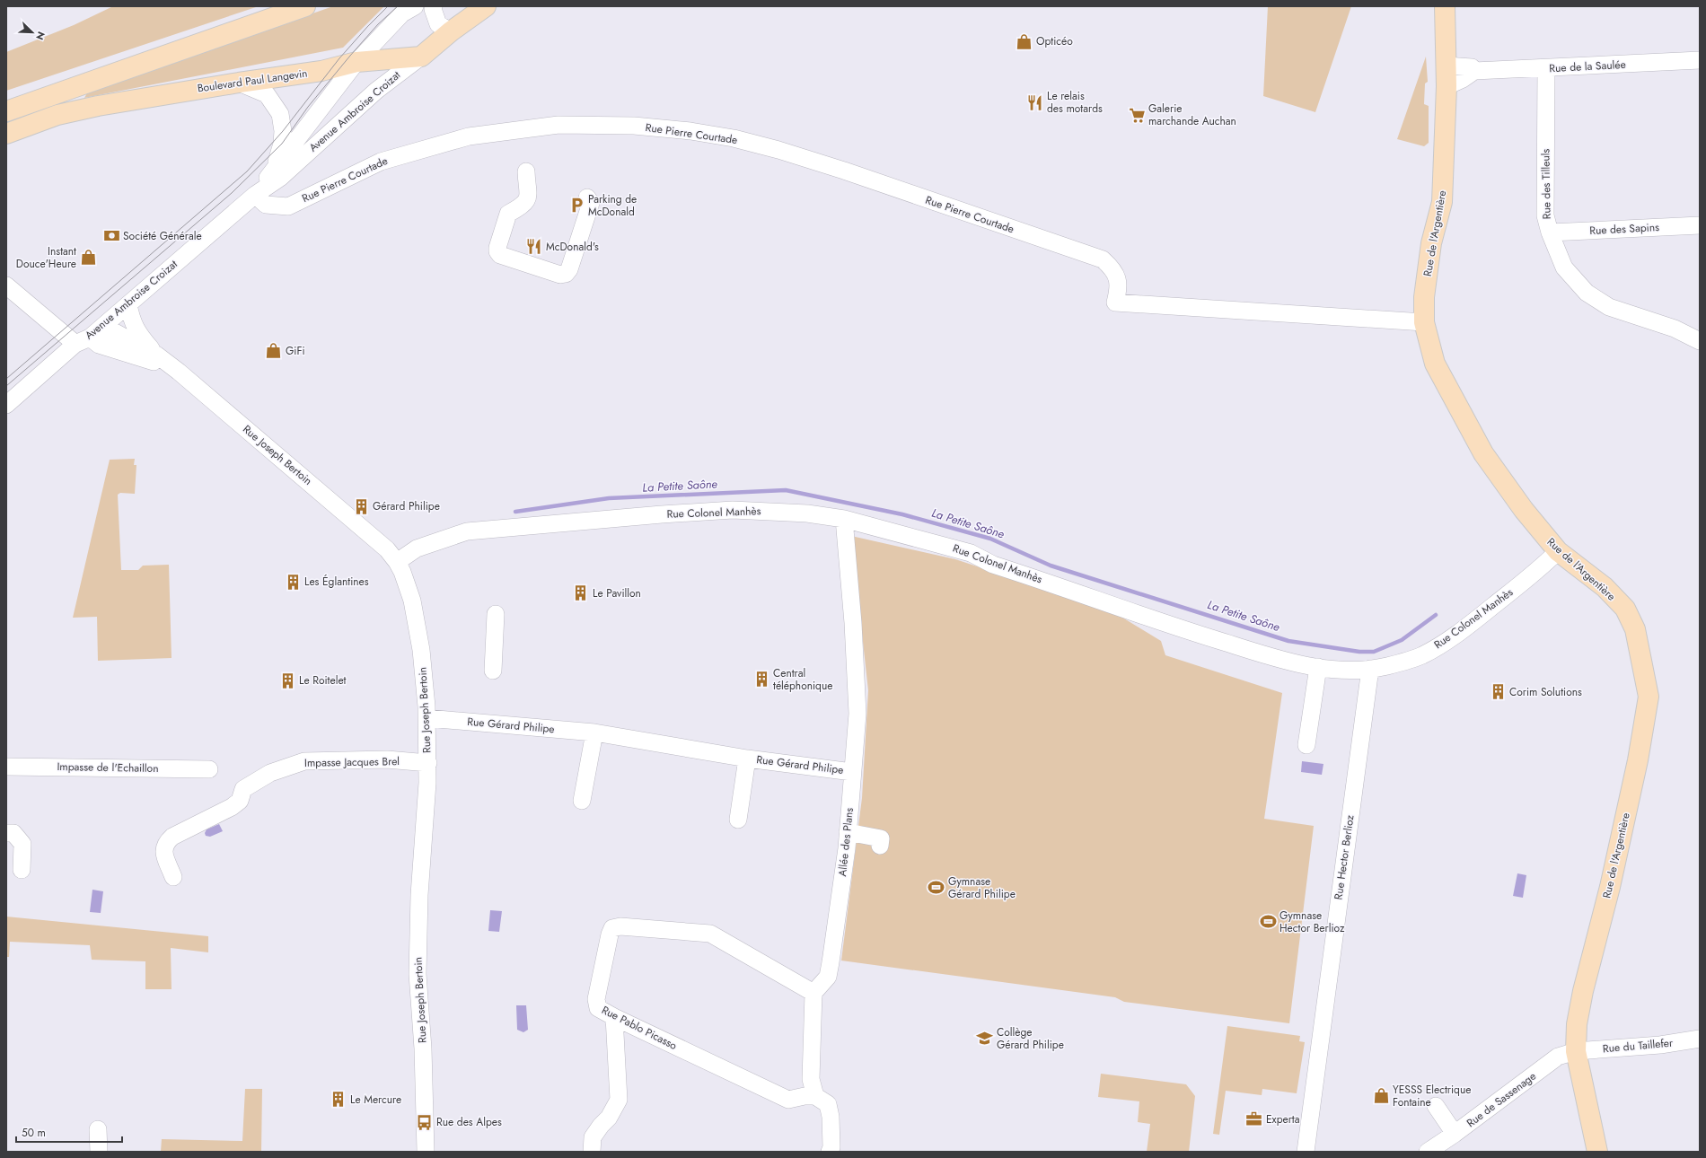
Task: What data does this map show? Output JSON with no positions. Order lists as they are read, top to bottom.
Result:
{
  "streets": {
    "main road": ["Boulevard Paul Langevin", "Rue de l'Argentière"],
    "street": [
      "Rue de la Saulée",
      "Avenue Ambroise Croizat",
      "Rue Pierre Courtade",
      "Rue des Tilleuls",
      "Rue des Sapins",
      "Rue Joseph Bertoin",
      "Rue Colonel Manhès",
      "Rue Gérard Philipe",
      "Impasse Jacques Brel",
      "Impasse de l'Echaillon",
      "Allée des Plans",
      "Rue Hector Berlioz",
      "Rue Pablo Picasso",
      "Rue du Taillefer",
      "Rue de Sassenage"
    ]
  },
  "crossings": [
    ["Rue de la Saulée", "Rue des Tilleuls"],
    ["Rue de la Saulée", "Rue de l'Argentière"],
    ["Boulevard Paul Langevin", "Avenue Ambroise Croizat"],
    ["Avenue Ambroise Croizat", "Rue Pierre Courtade"],
    ["Avenue Ambroise Croizat", "Rue Joseph Bertoin"],
    ["Rue Pierre Courtade", "Rue de l'Argentière"],
    ["Rue des Tilleuls", "Rue des Sapins"],
    ["Rue de l'Argentière", "Rue Colonel Manhès"],
    ["Rue de l'Argentière", "Rue du Taillefer"],
    ["Rue de l'Argentière", "Rue de Sassenage"],
    ["Rue Joseph Bertoin", "Rue Colonel Manhès"],
    ["Rue Joseph Bertoin", "Rue Gérard Philipe"],
    ["Rue Joseph Bertoin", "Impasse Jacques Brel"],
    ["Rue Colonel Manhès", "Allée des Plans"],
    ["Rue Colonel Manhès", "Rue Hector Berlioz"],
    ["Rue Gérard Philipe", "Allée des Plans"],
    ["Allée des Plans", "Rue Pablo Picasso"],
    ["Rue du Taillefer", "Rue de Sassenage"]
  ],
  "water": ["La Petite Saône"],
  "places": {
    "shop": [
      "Opticéo",
      "Instant Douce'Heure",
      "GiFi",
      "YESSS Electrique Fontaine"
    ],
    "restaurant": ["Le relais des motards", "McDonald's"],
    "supermarket": ["Galerie marchande Auchan"],
    "parking": ["Parking de McDonald"],
    "bank": ["Société Générale"],
    "building": [
      "Gérard Philipe",
      "Les Églantines",
      "Le Pavillon",
      "Central téléphonique",
      "Le Roitelet",
      "Corim Solutions",
      "Le Mercure"
    ],
    "sports": ["Gymnase Gérard Philipe", "Gymnase Hector Berlioz"],
    "school or university": ["Collège Gérard Philipe"],
    "office": ["Experta"],
    "bus stop": ["Rue des Alpes"]
  },
  "scale_bar": "50 m",
  "north": "bottom right"
}
